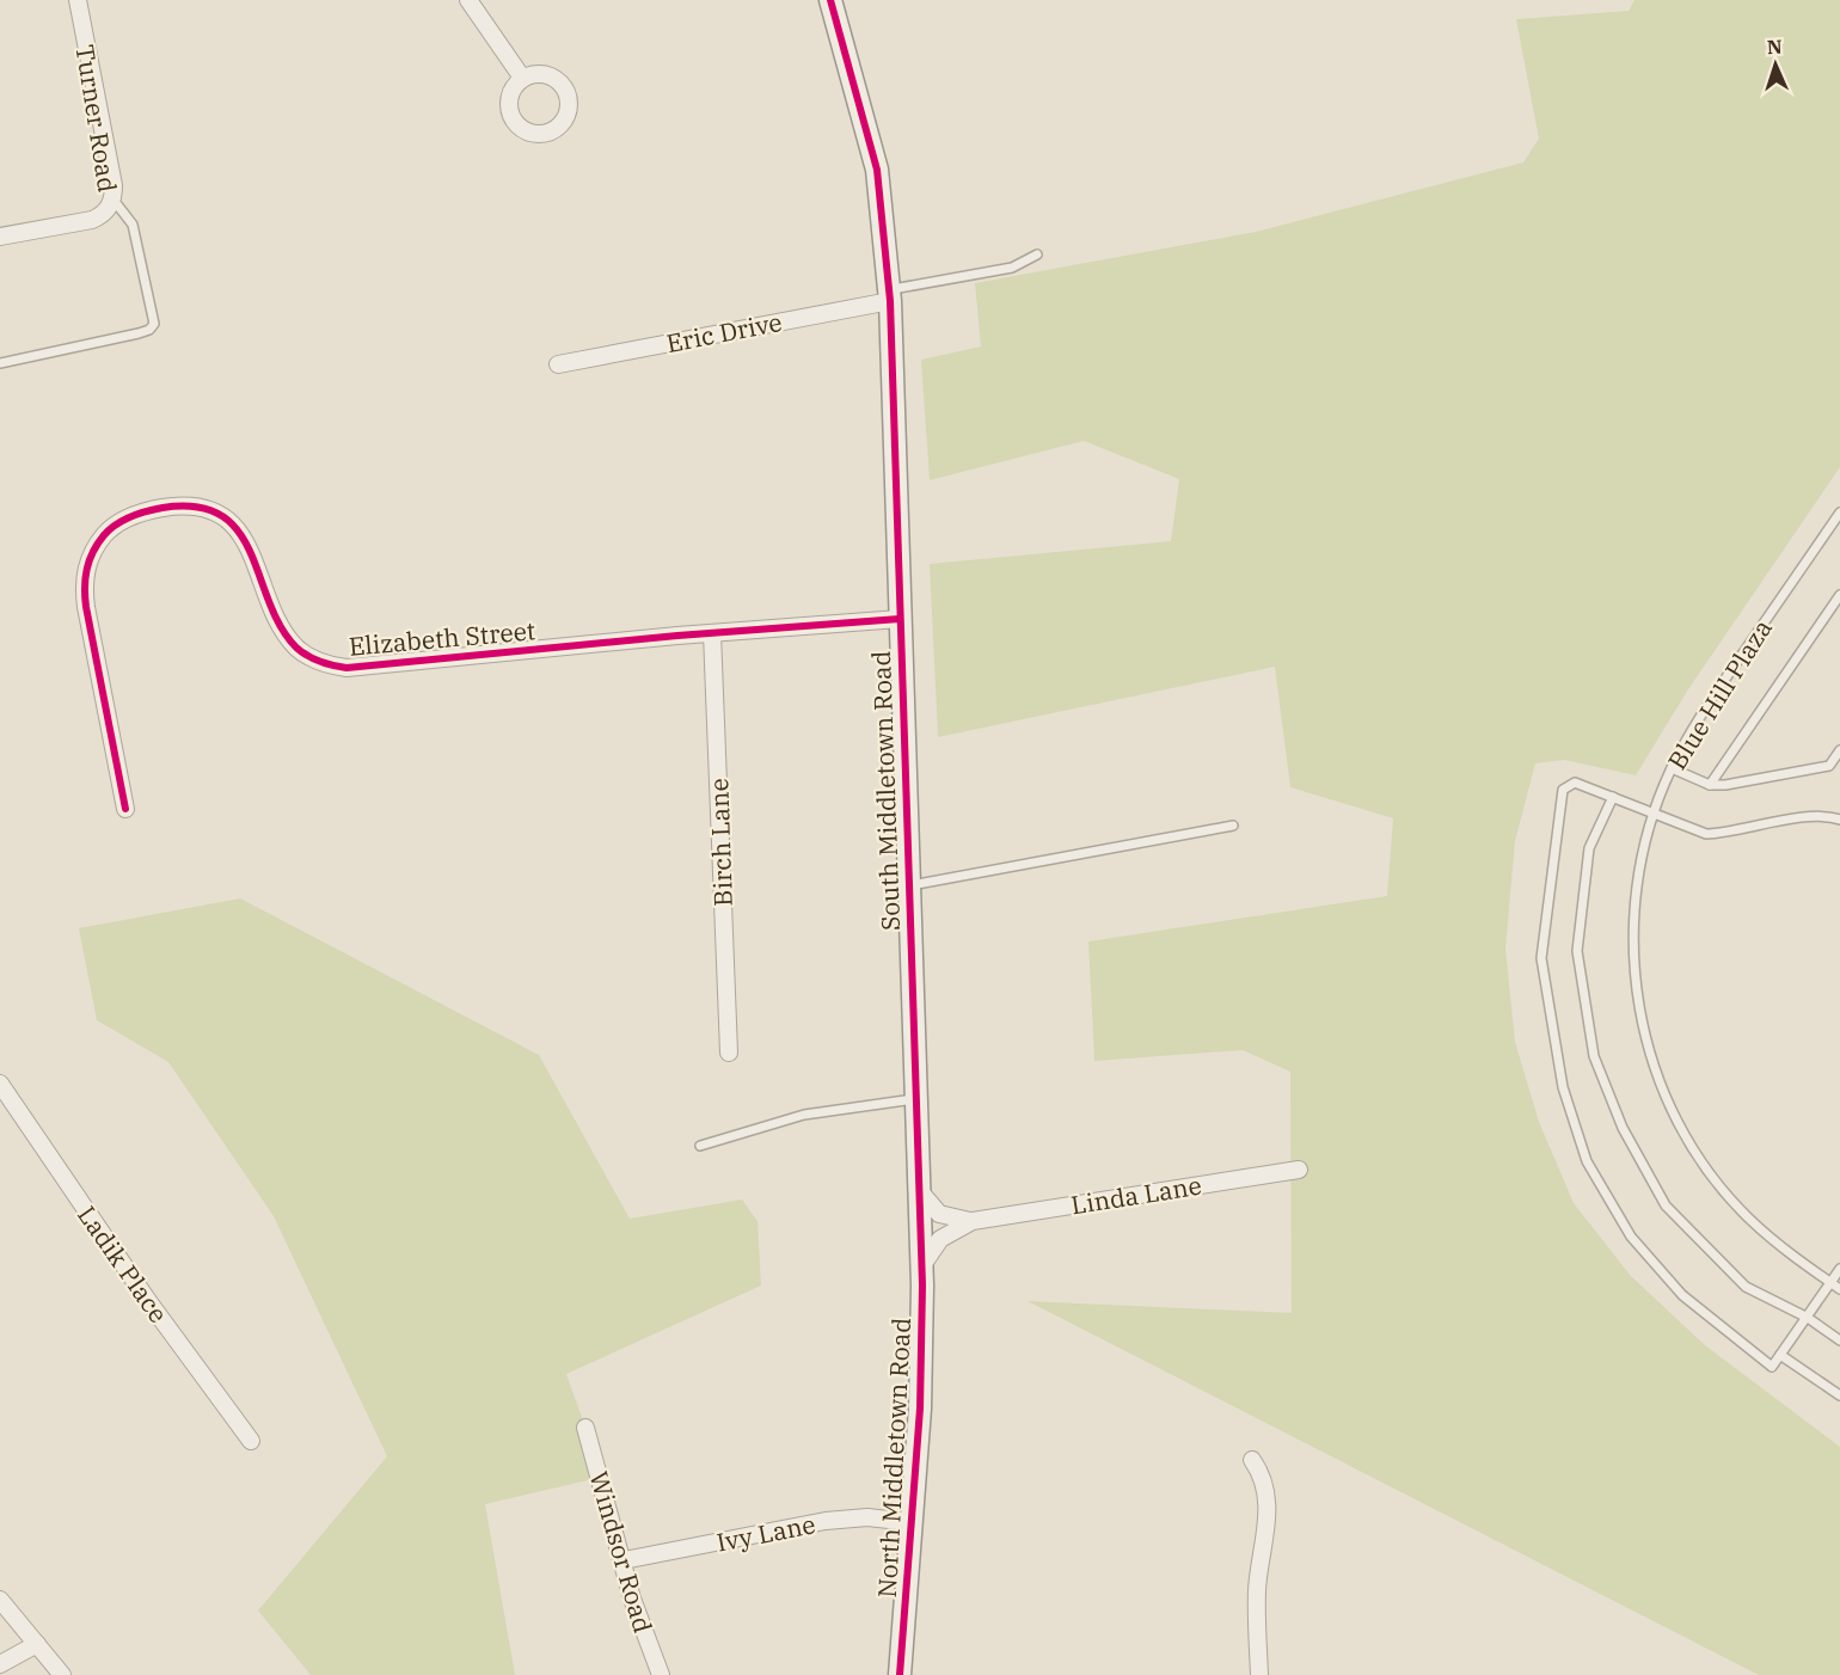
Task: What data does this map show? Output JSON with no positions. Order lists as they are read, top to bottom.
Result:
{
  "streets": {
    "street": [
      "Turner Road",
      "Eric Drive",
      "Elizabeth Street",
      "South Middletown Road",
      "Birch Lane",
      "Linda Lane",
      "Ladik Place",
      "North Middletown Road",
      "Ivy Lane",
      "Windsor Road"
    ],
    "lane": ["Blue Hill Plaza"]
  },
  "crossings": [
    ["Eric Drive", "South Middletown Road"],
    ["Elizabeth Street", "South Middletown Road"],
    ["Elizabeth Street", "Birch Lane"],
    ["South Middletown Road", "Linda Lane"],
    ["South Middletown Road", "North Middletown Road"],
    ["Linda Lane", "North Middletown Road"],
    ["North Middletown Road", "Ivy Lane"],
    ["Ivy Lane", "Windsor Road"]
  ],
  "north": "top"
}
